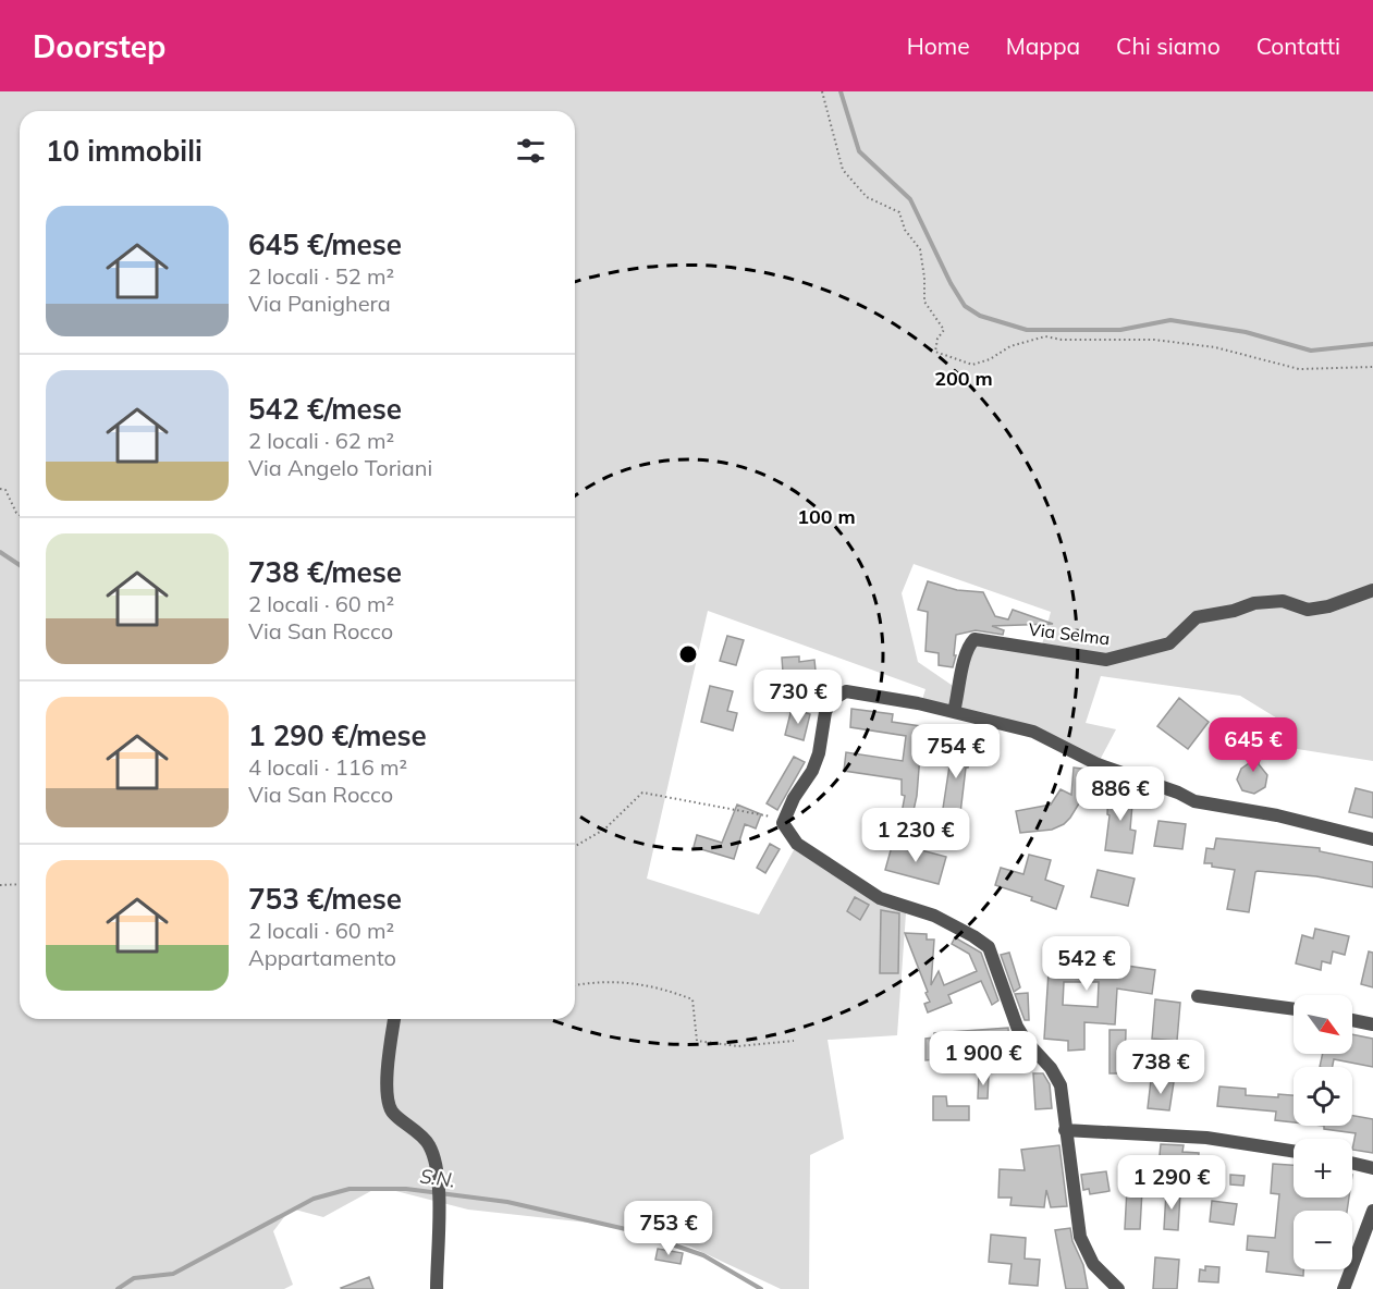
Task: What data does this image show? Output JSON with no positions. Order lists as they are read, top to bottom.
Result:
{
  "streets": {
    "street": ["Via Selma"]
  },
  "water": ["S.N."],
  "north": "bottom right",
  "page": {
    "header": "Doorstep",
    "nav": [
      "Home",
      "Mappa",
      "Chi siamo",
      "Contatti"
    ],
    "heading": "10 immobili",
    "list": [
      {
        "name": "645 €/mese",
        "note": "2 locali · 52 m² · Via Panighera"
      },
      {
        "name": "542 €/mese",
        "note": "2 locali · 62 m² · Via Angelo Toriani"
      },
      {
        "name": "738 €/mese",
        "note": "2 locali · 60 m² · Via San Rocco"
      },
      {
        "name": "1 290 €/mese",
        "note": "4 locali · 116 m² · Via San Rocco"
      },
      {
        "name": "753 €/mese",
        "note": "2 locali · 60 m² · Appartamento"
      }
    ],
    "price": [
      "730 €",
      "645 €",
      "754 €",
      "886 €",
      "1 230 €",
      "542 €",
      "1 900 €",
      "738 €",
      "1 290 €",
      "753 €"
    ],
    "map_buttons": ["+", "−"]
  },
  "rings": ["200 m", "100 m"]
}
